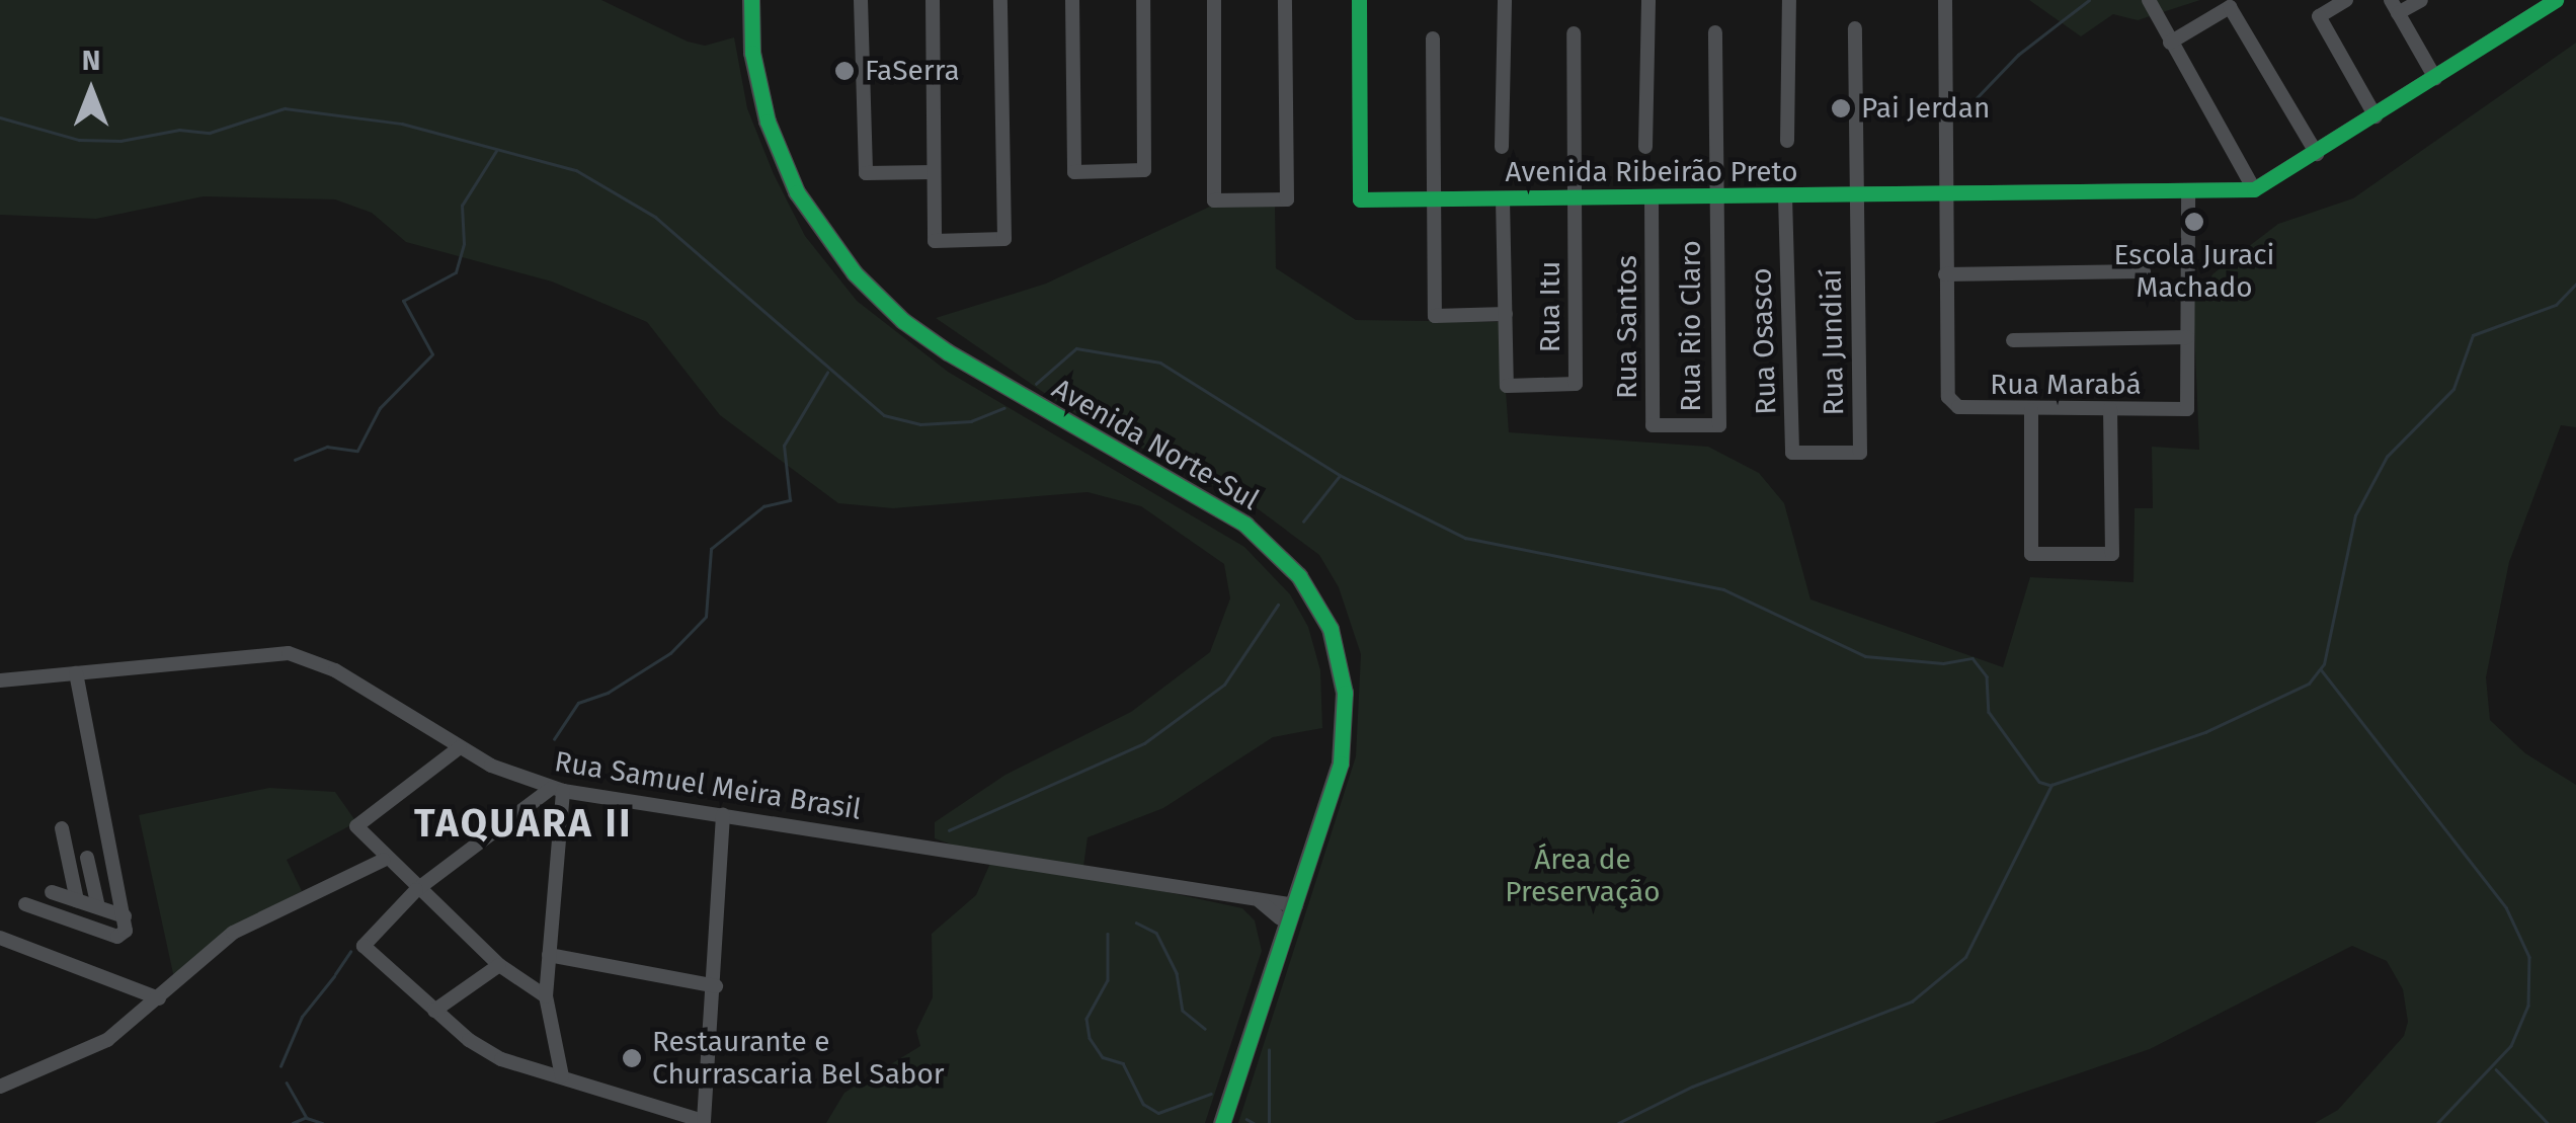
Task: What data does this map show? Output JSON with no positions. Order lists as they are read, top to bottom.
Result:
{
  "streets": {
    "main road": ["Avenida Norte-Sul"],
    "street": [
      "Avenida Ribeirão Preto",
      "Rua Itu",
      "Rua Rio Claro",
      "Rua Santos",
      "Rua Osasco",
      "Rua Jundiaí",
      "Rua Marabá",
      "Rua Samuel Meira Brasil"
    ]
  },
  "crossings": [
    ["Avenida Ribeirão Preto", "Rua Itu"],
    ["Avenida Ribeirão Preto", "Rua Rio Claro"],
    ["Avenida Ribeirão Preto", "Rua Santos"],
    ["Avenida Ribeirão Preto", "Rua Osasco"],
    ["Avenida Ribeirão Preto", "Rua Jundiaí"],
    ["Rua Rio Claro", "Rua Santos"],
    ["Rua Osasco", "Rua Jundiaí"],
    ["Avenida Norte-Sul", "Rua Samuel Meira Brasil"]
  ],
  "districts": ["TAQUARA II"],
  "parks": ["Área de Preservação"],
  "places": [
    "FaSerra",
    "Pai Jerdan",
    "Escola Juraci Machado",
    "Restaurante e Churrascaria Bel Sabor"
  ],
  "north": "top"
}
